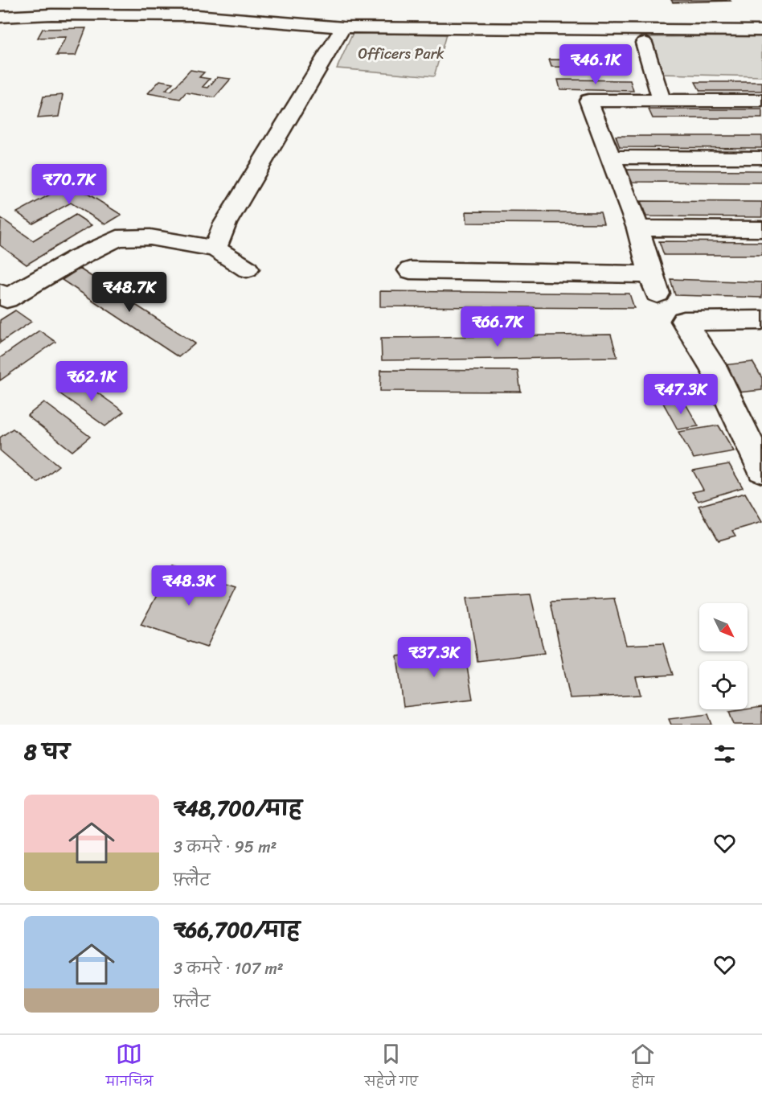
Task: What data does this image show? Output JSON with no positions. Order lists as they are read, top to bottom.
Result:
{
  "parks": ["Officers Park"],
  "north": "bottom right",
  "page": {
    "price": [
      "₹46.1K",
      "₹70.7K",
      "₹48.7K",
      "₹66.7K",
      "₹62.1K",
      "₹47.3K",
      "₹48.3K",
      "₹37.3K"
    ],
    "heading": "8 घर",
    "list": [
      {
        "name": "₹48,700/माह",
        "note": "3 कमरे · 95 m² · फ़्लैट"
      },
      {
        "name": "₹66,700/माह",
        "note": "3 कमरे · 107 m² · फ़्लैट"
      }
    ],
    "tabs": ["मानचित्र", "सहेजे गए", "होम"]
  }
}
